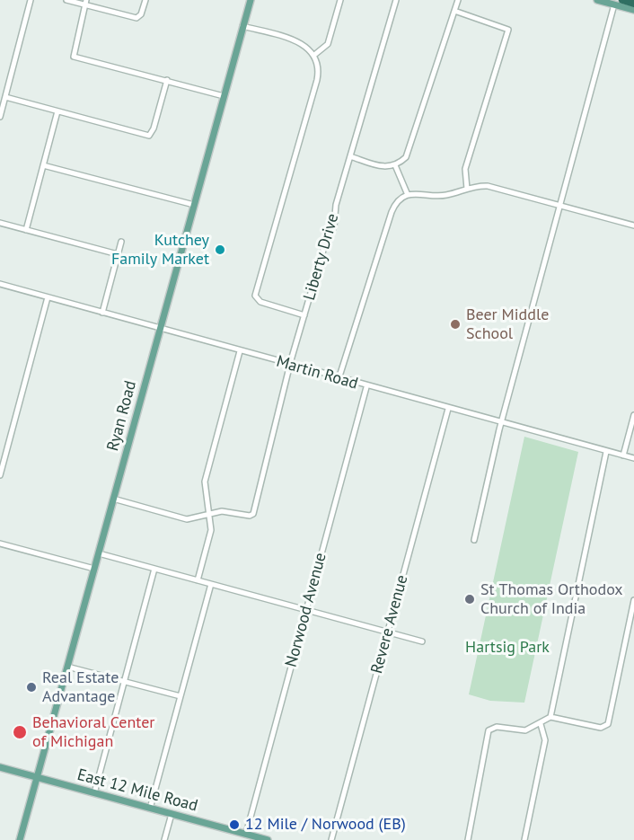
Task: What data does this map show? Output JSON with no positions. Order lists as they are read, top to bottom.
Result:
{
  "streets": {
    "main road": ["Ryan Road", "East 12 Mile Road"],
    "street": [
      "Liberty Drive",
      "Martin Road",
      "Norwood Avenue",
      "Revere Avenue"
    ]
  },
  "crossings": [
    ["Liberty Drive", "Martin Road"],
    ["Martin Road", "Ryan Road"],
    ["Martin Road", "Norwood Avenue"],
    ["Martin Road", "Revere Avenue"],
    ["Ryan Road", "East 12 Mile Road"],
    ["Norwood Avenue", "East 12 Mile Road"]
  ],
  "parks": ["Hartsig Park"],
  "places": [
    "Kutchey Family Market",
    "Beer Middle School",
    "St Thomas Orthodox Church of India",
    "Real Estate Advantage",
    "Behavioral Center of Michigan",
    "12 Mile / Norwood (EB)"
  ]
}
